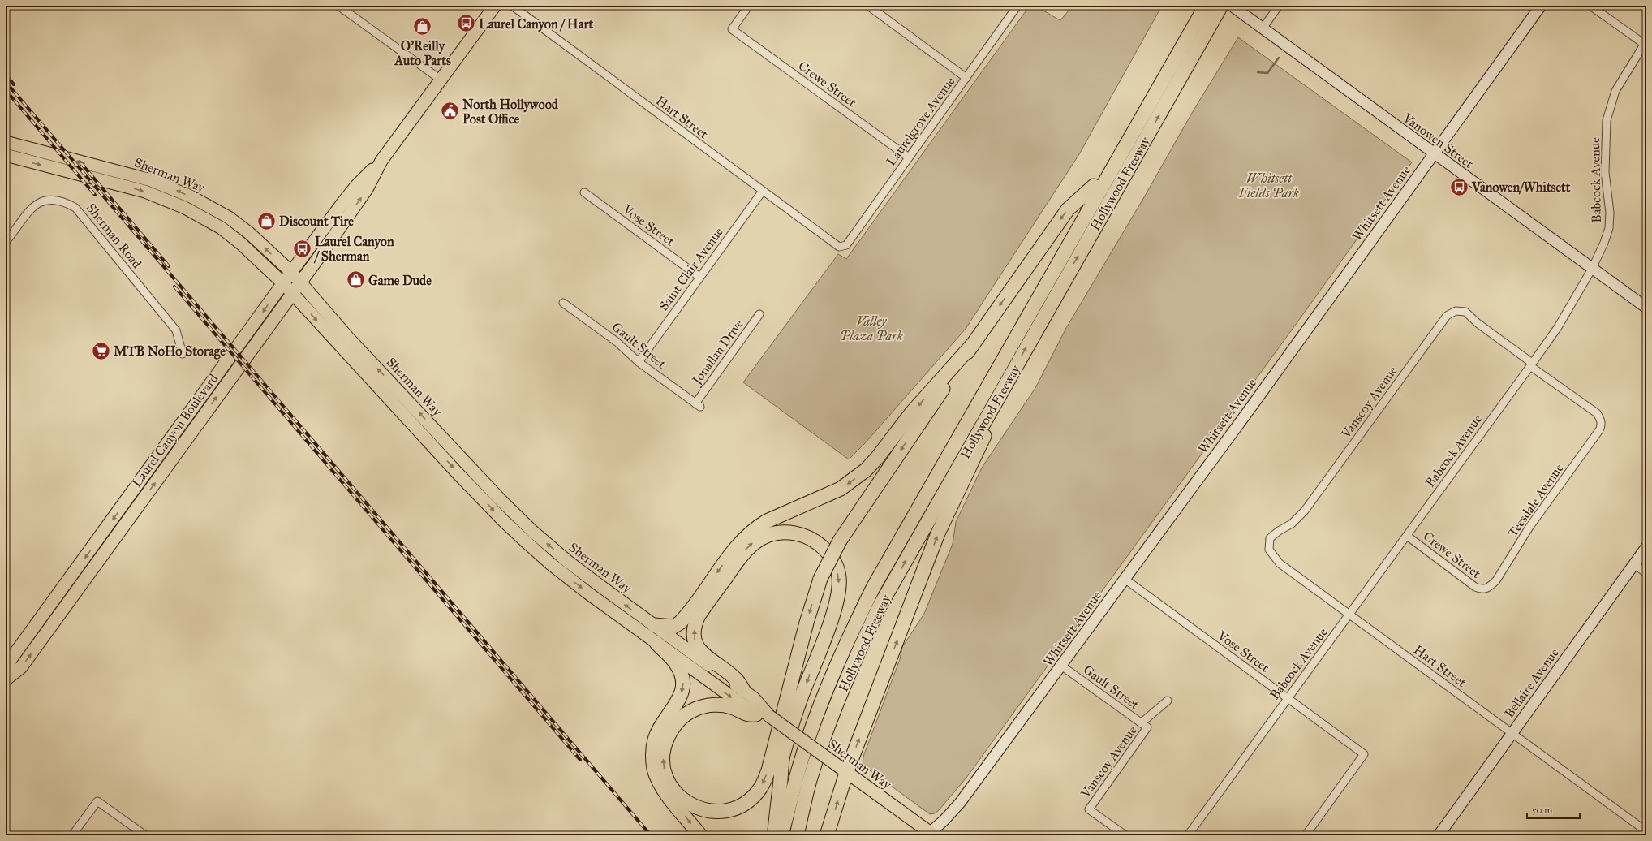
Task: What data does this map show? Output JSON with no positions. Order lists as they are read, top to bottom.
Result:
{
  "streets": {
    "highway": ["Hollywood Freeway"],
    "main road": [
      "Vanowen Street",
      "Sherman Way",
      "Whitsett Avenue",
      "Laurel Canyon Boulevard",
      "Bellaire Avenue"
    ],
    "street": [
      "Crewe Street",
      "Hart Street",
      "Laurelgrove Avenue",
      "Babcock Avenue",
      "Vose Street",
      "Sherman Road",
      "Saint Clair Avenue",
      "Gault Street",
      "Jonallan Drive",
      "Vanscoy Avenue",
      "Teesdale Avenue"
    ]
  },
  "crossings": [
    ["Crewe Street", "Laurelgrove Avenue"],
    ["Crewe Street", "Babcock Avenue"],
    ["Crewe Street", "Teesdale Avenue"],
    ["Hart Street", "Laurelgrove Avenue"],
    ["Hart Street", "Babcock Avenue"],
    ["Hart Street", "Saint Clair Avenue"],
    ["Hart Street", "Vanscoy Avenue"],
    ["Hart Street", "Bellaire Avenue"],
    ["Vanowen Street", "Babcock Avenue"],
    ["Vanowen Street", "Whitsett Avenue"],
    ["Sherman Way", "Whitsett Avenue"],
    ["Sherman Way", "Laurel Canyon Boulevard"],
    ["Babcock Avenue", "Vose Street"],
    ["Babcock Avenue", "Vanscoy Avenue"],
    ["Babcock Avenue", "Teesdale Avenue"],
    ["Whitsett Avenue", "Vose Street"],
    ["Whitsett Avenue", "Gault Street"],
    ["Vose Street", "Saint Clair Avenue"],
    ["Saint Clair Avenue", "Gault Street"],
    ["Gault Street", "Jonallan Drive"],
    ["Gault Street", "Vanscoy Avenue"],
    ["Vanscoy Avenue", "Teesdale Avenue"]
  ],
  "parks": ["Whitsett Fields Park", "Valley Plaza Park"],
  "places": {
    "bus stop": ["Laurel Canyon / Hart", "Vanowen/Whitsett", "Laurel Canyon / Sherman"],
    "shop": ["O'Reilly Auto Parts", "Discount Tire", "Game Dude"],
    "public building": ["North Hollywood Post Office"],
    "supermarket": ["MTB NoHo Storage"]
  },
  "scale_bar": "50 m"
}
